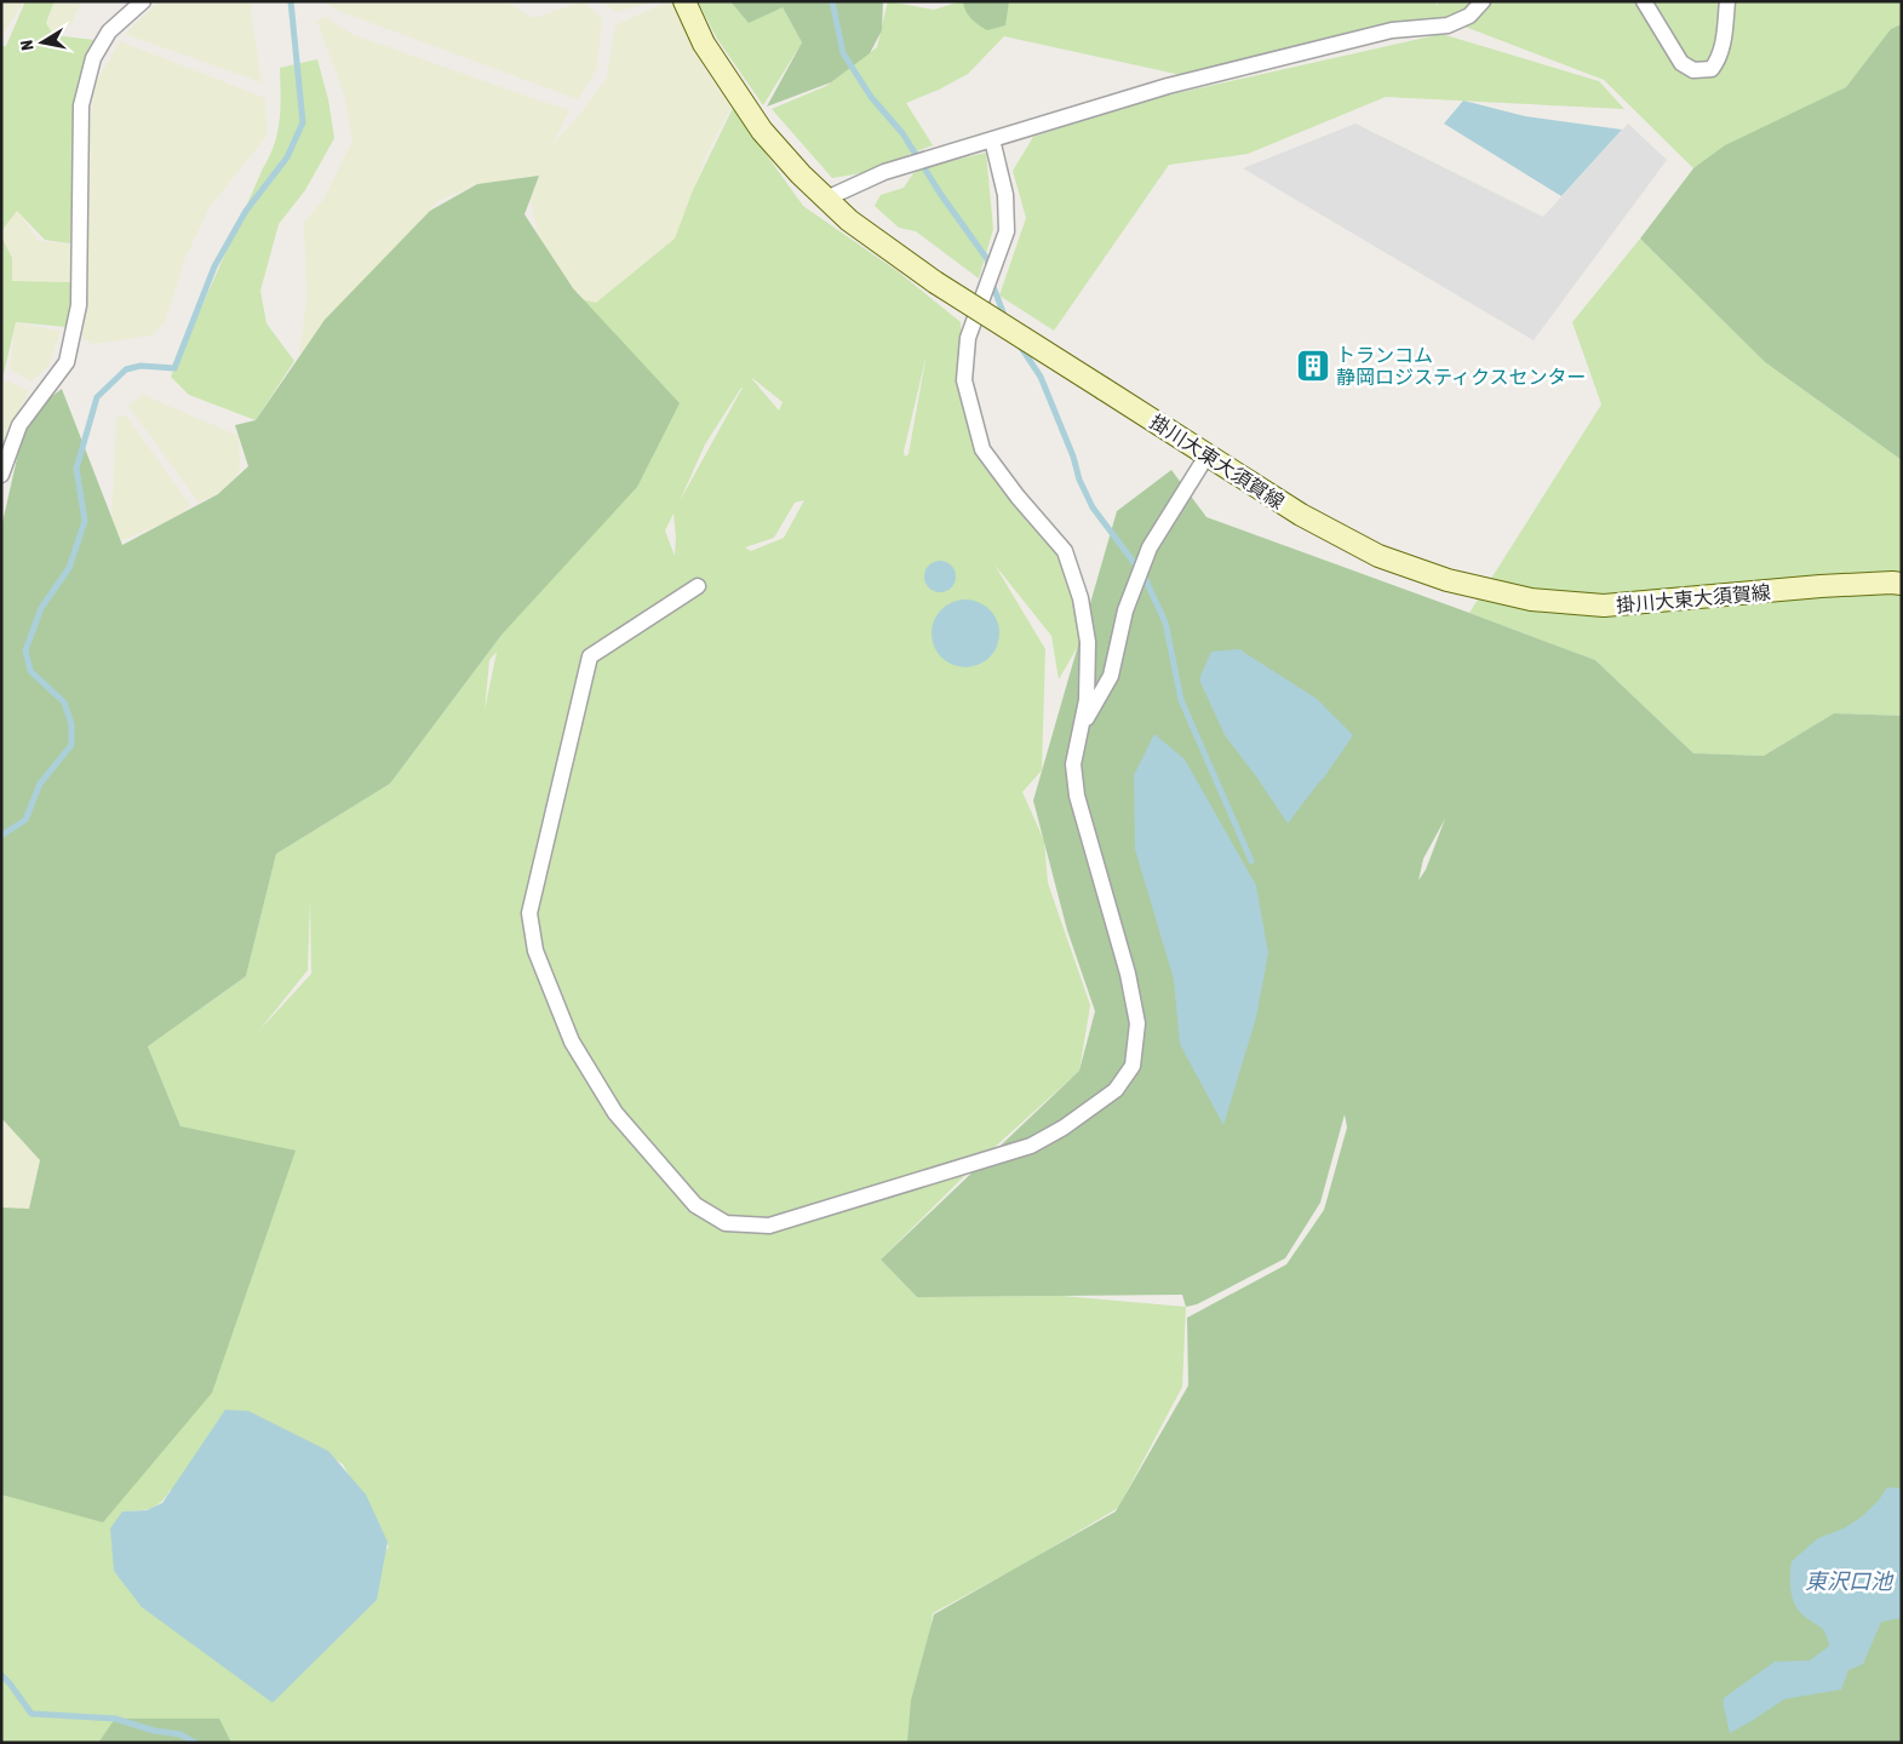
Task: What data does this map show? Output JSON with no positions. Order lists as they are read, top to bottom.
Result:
{
  "streets": {
    "main road": ["掛川大東大須賀線"]
  },
  "water": ["東沢口池"],
  "places": {
    "building": ["トランコム 静岡ロジスティクスセンター"]
  },
  "north": "left"
}
